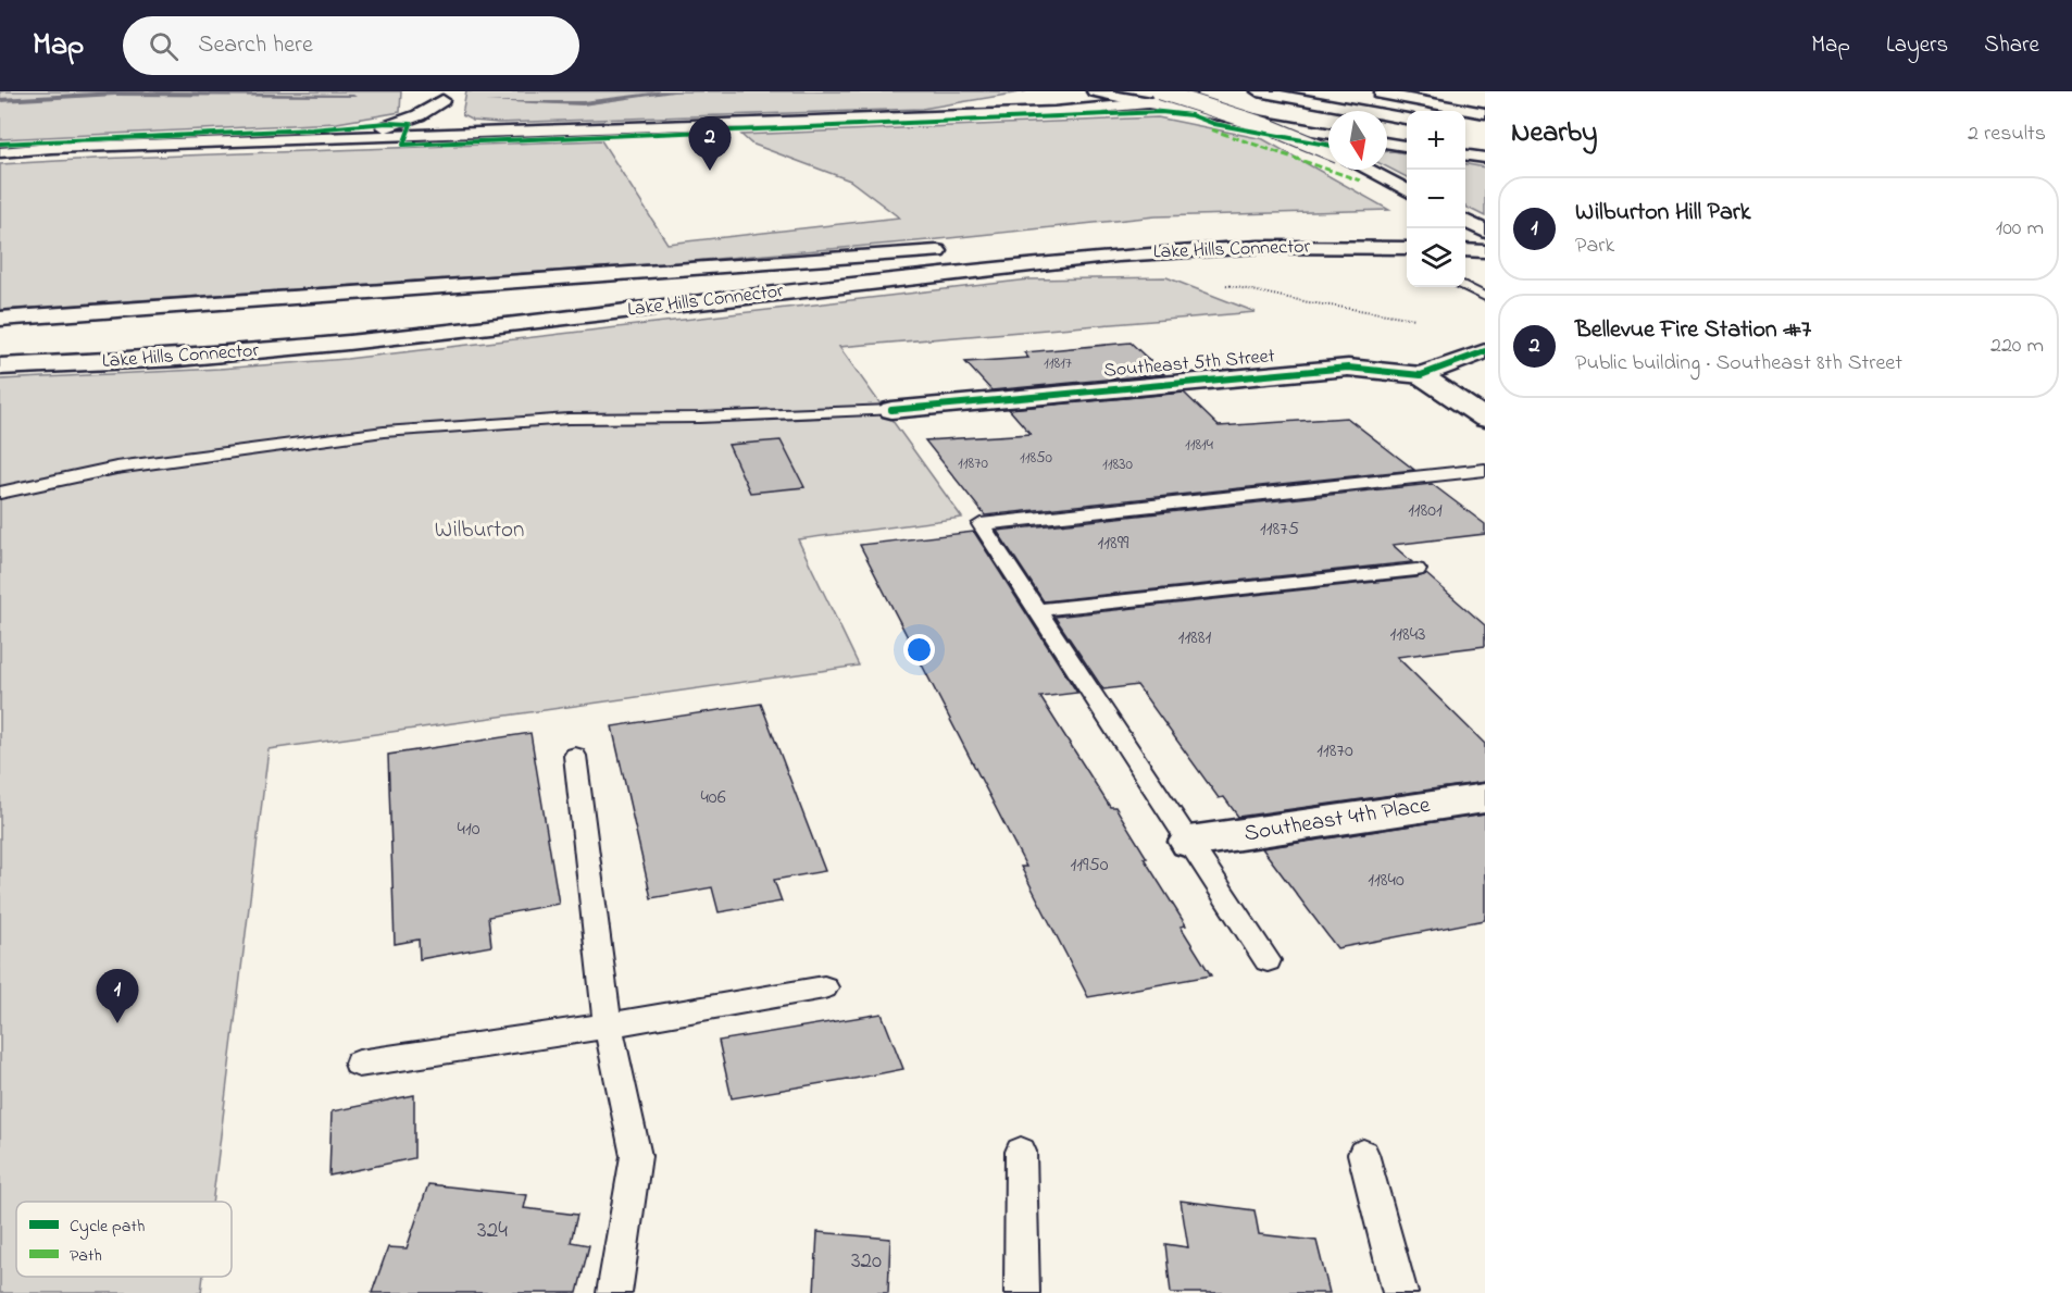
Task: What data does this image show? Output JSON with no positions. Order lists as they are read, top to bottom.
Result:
{
  "streets": {
    "main road": ["Lake Hills Connector", "Southeast 5th Street", "Southeast 4th Place"]
  },
  "parks": ["Wilburton"],
  "house_numbers": [
    "11817",
    "11814",
    "11850",
    "11870",
    "11830",
    "11801",
    "11875",
    "11899",
    "11843",
    "11881",
    "11870",
    "406",
    "410",
    "11950",
    "11840",
    "324",
    "320"
  ],
  "legend": ["Cycle path", "Path"],
  "north": "bottom",
  "page": {
    "header": "Map",
    "search": "Search here",
    "nav": ["Map", "Layers", "Share"],
    "heading": ["Nearby", "2 results"],
    "map_buttons": ["+", "−"],
    "pins": ["2", "1"],
    "list": [
      {
        "mark": "1",
        "name": "Wilburton Hill Park",
        "note": "Park",
        "value": "100 m"
      },
      {
        "mark": "2",
        "name": "Bellevue Fire Station #7",
        "note": "Public building · Southeast 8th Street",
        "value": "220 m"
      }
    ]
  }
}
